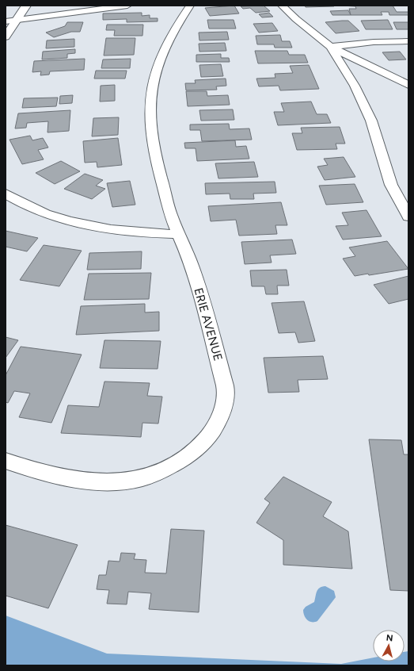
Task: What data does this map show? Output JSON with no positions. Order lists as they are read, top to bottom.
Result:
{
  "streets": {
    "street": ["ERIE AVENUE"]
  },
  "north": "top"
}
